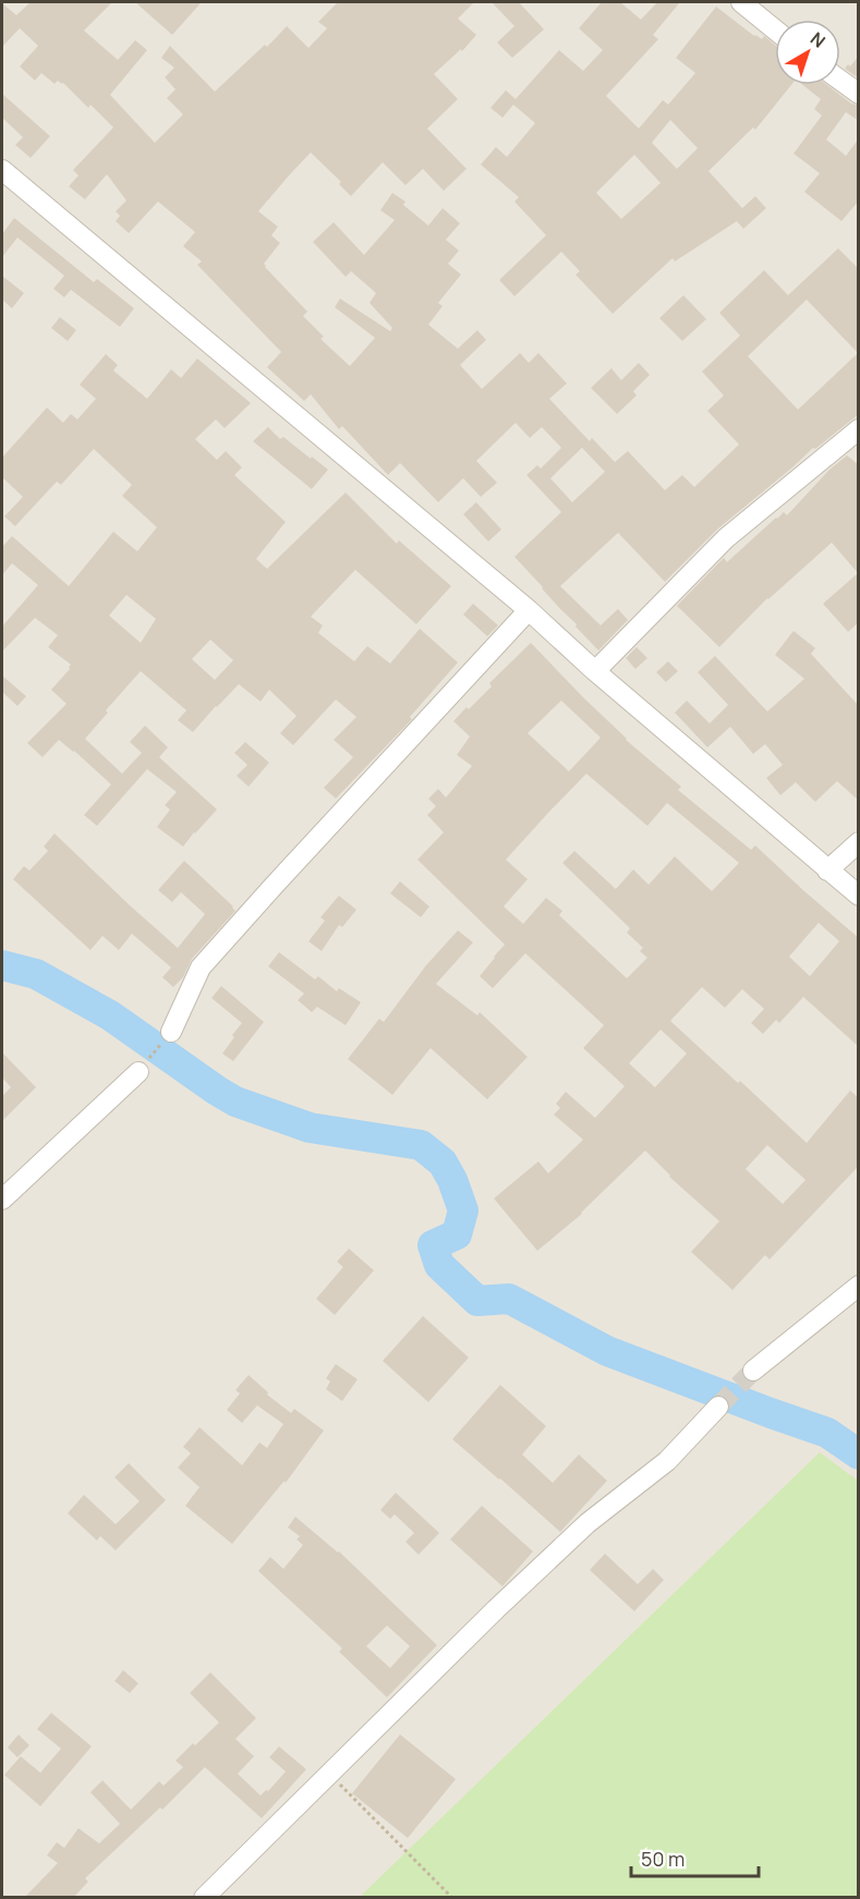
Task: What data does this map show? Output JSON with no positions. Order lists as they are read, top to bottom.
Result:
{
  "scale_bar": "50 m",
  "north": "top right"
}
